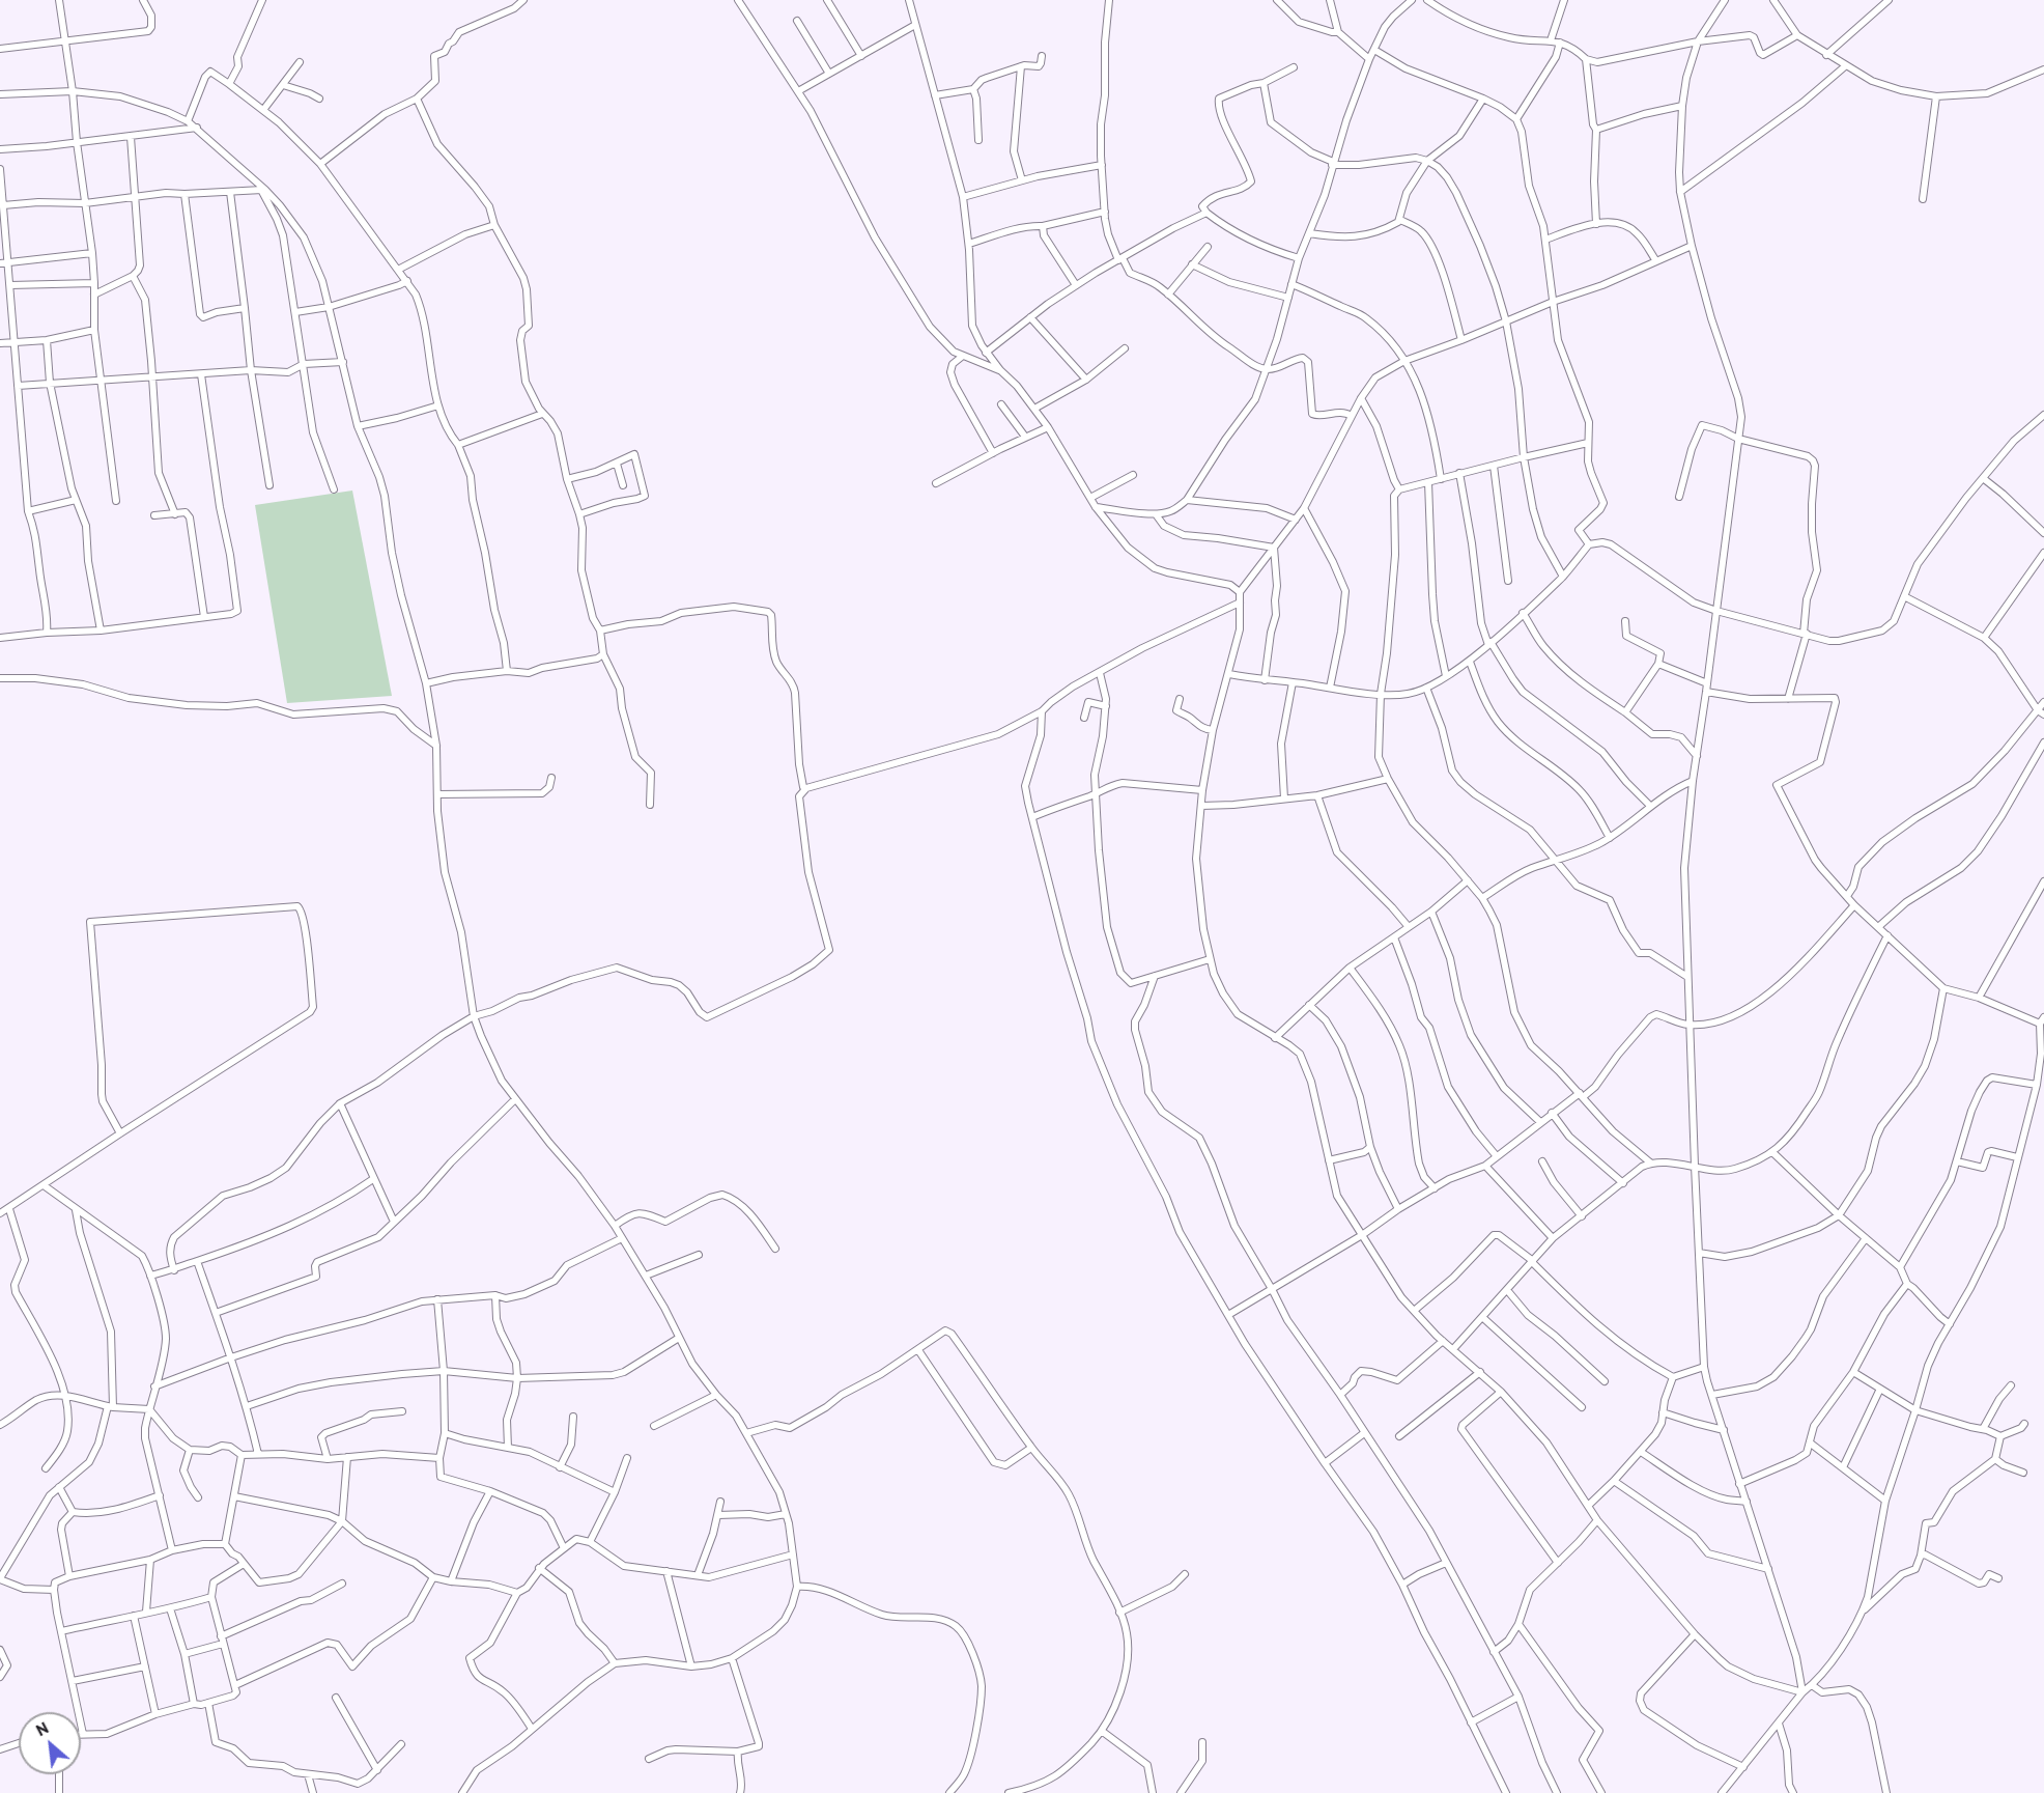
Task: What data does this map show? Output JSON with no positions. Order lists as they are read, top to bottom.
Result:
{
  "north": "top left"
}
